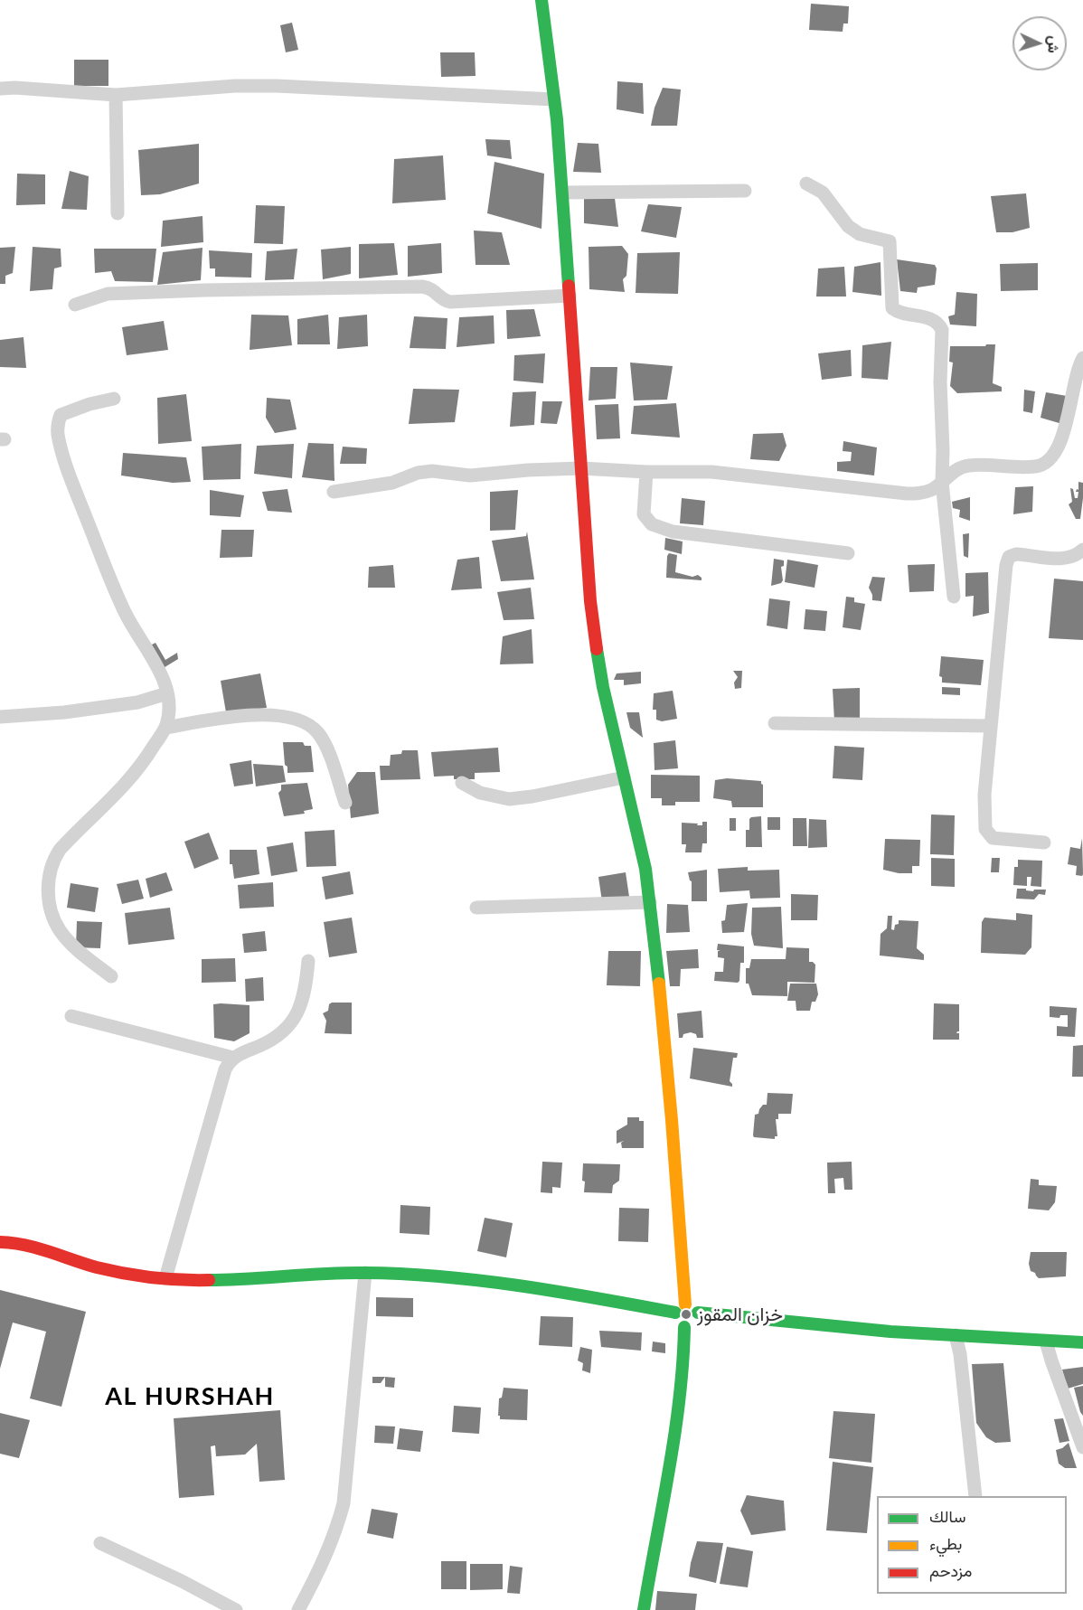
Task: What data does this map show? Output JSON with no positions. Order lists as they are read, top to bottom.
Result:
{
  "districts": ["AL HURSHAH"],
  "places": ["خزان المقوز"],
  "legend": ["سالك", "بطيء", "مزدحم"],
  "north": "right"
}
